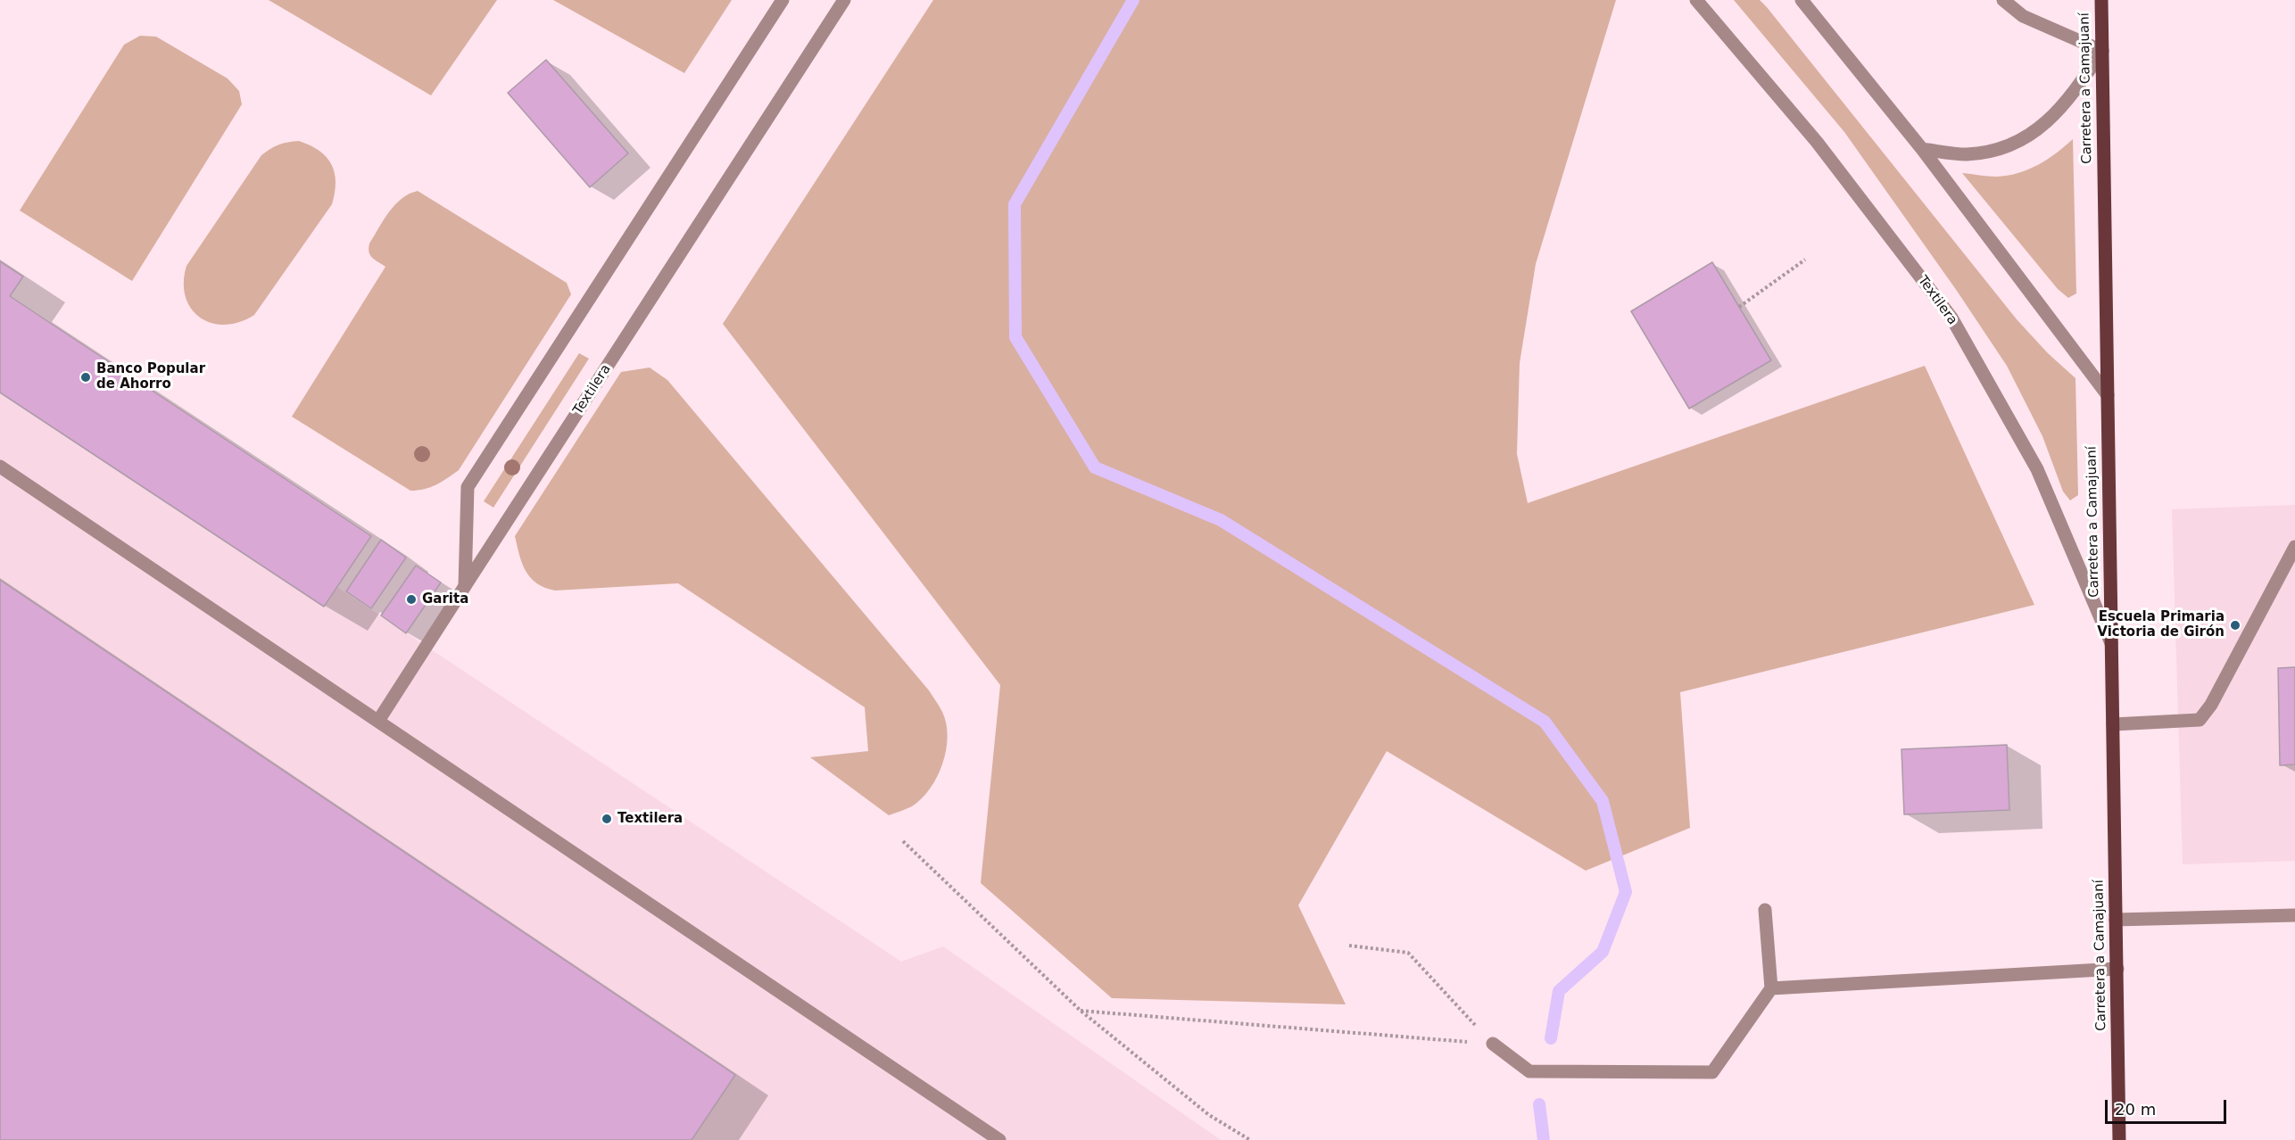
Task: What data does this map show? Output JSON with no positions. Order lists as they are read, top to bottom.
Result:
{
  "streets": {
    "main road": ["Carretera a Camajuaní"],
    "street": ["Textilera"]
  },
  "crossings": [
    ["Carretera a Camajuaní", "Textilera"]
  ],
  "places": [
    "Banco Popular de Ahorro",
    "Garita",
    "Escuela Primaria Victoria de Girón",
    "Textilera"
  ],
  "scale_bar": "20 m"
}
